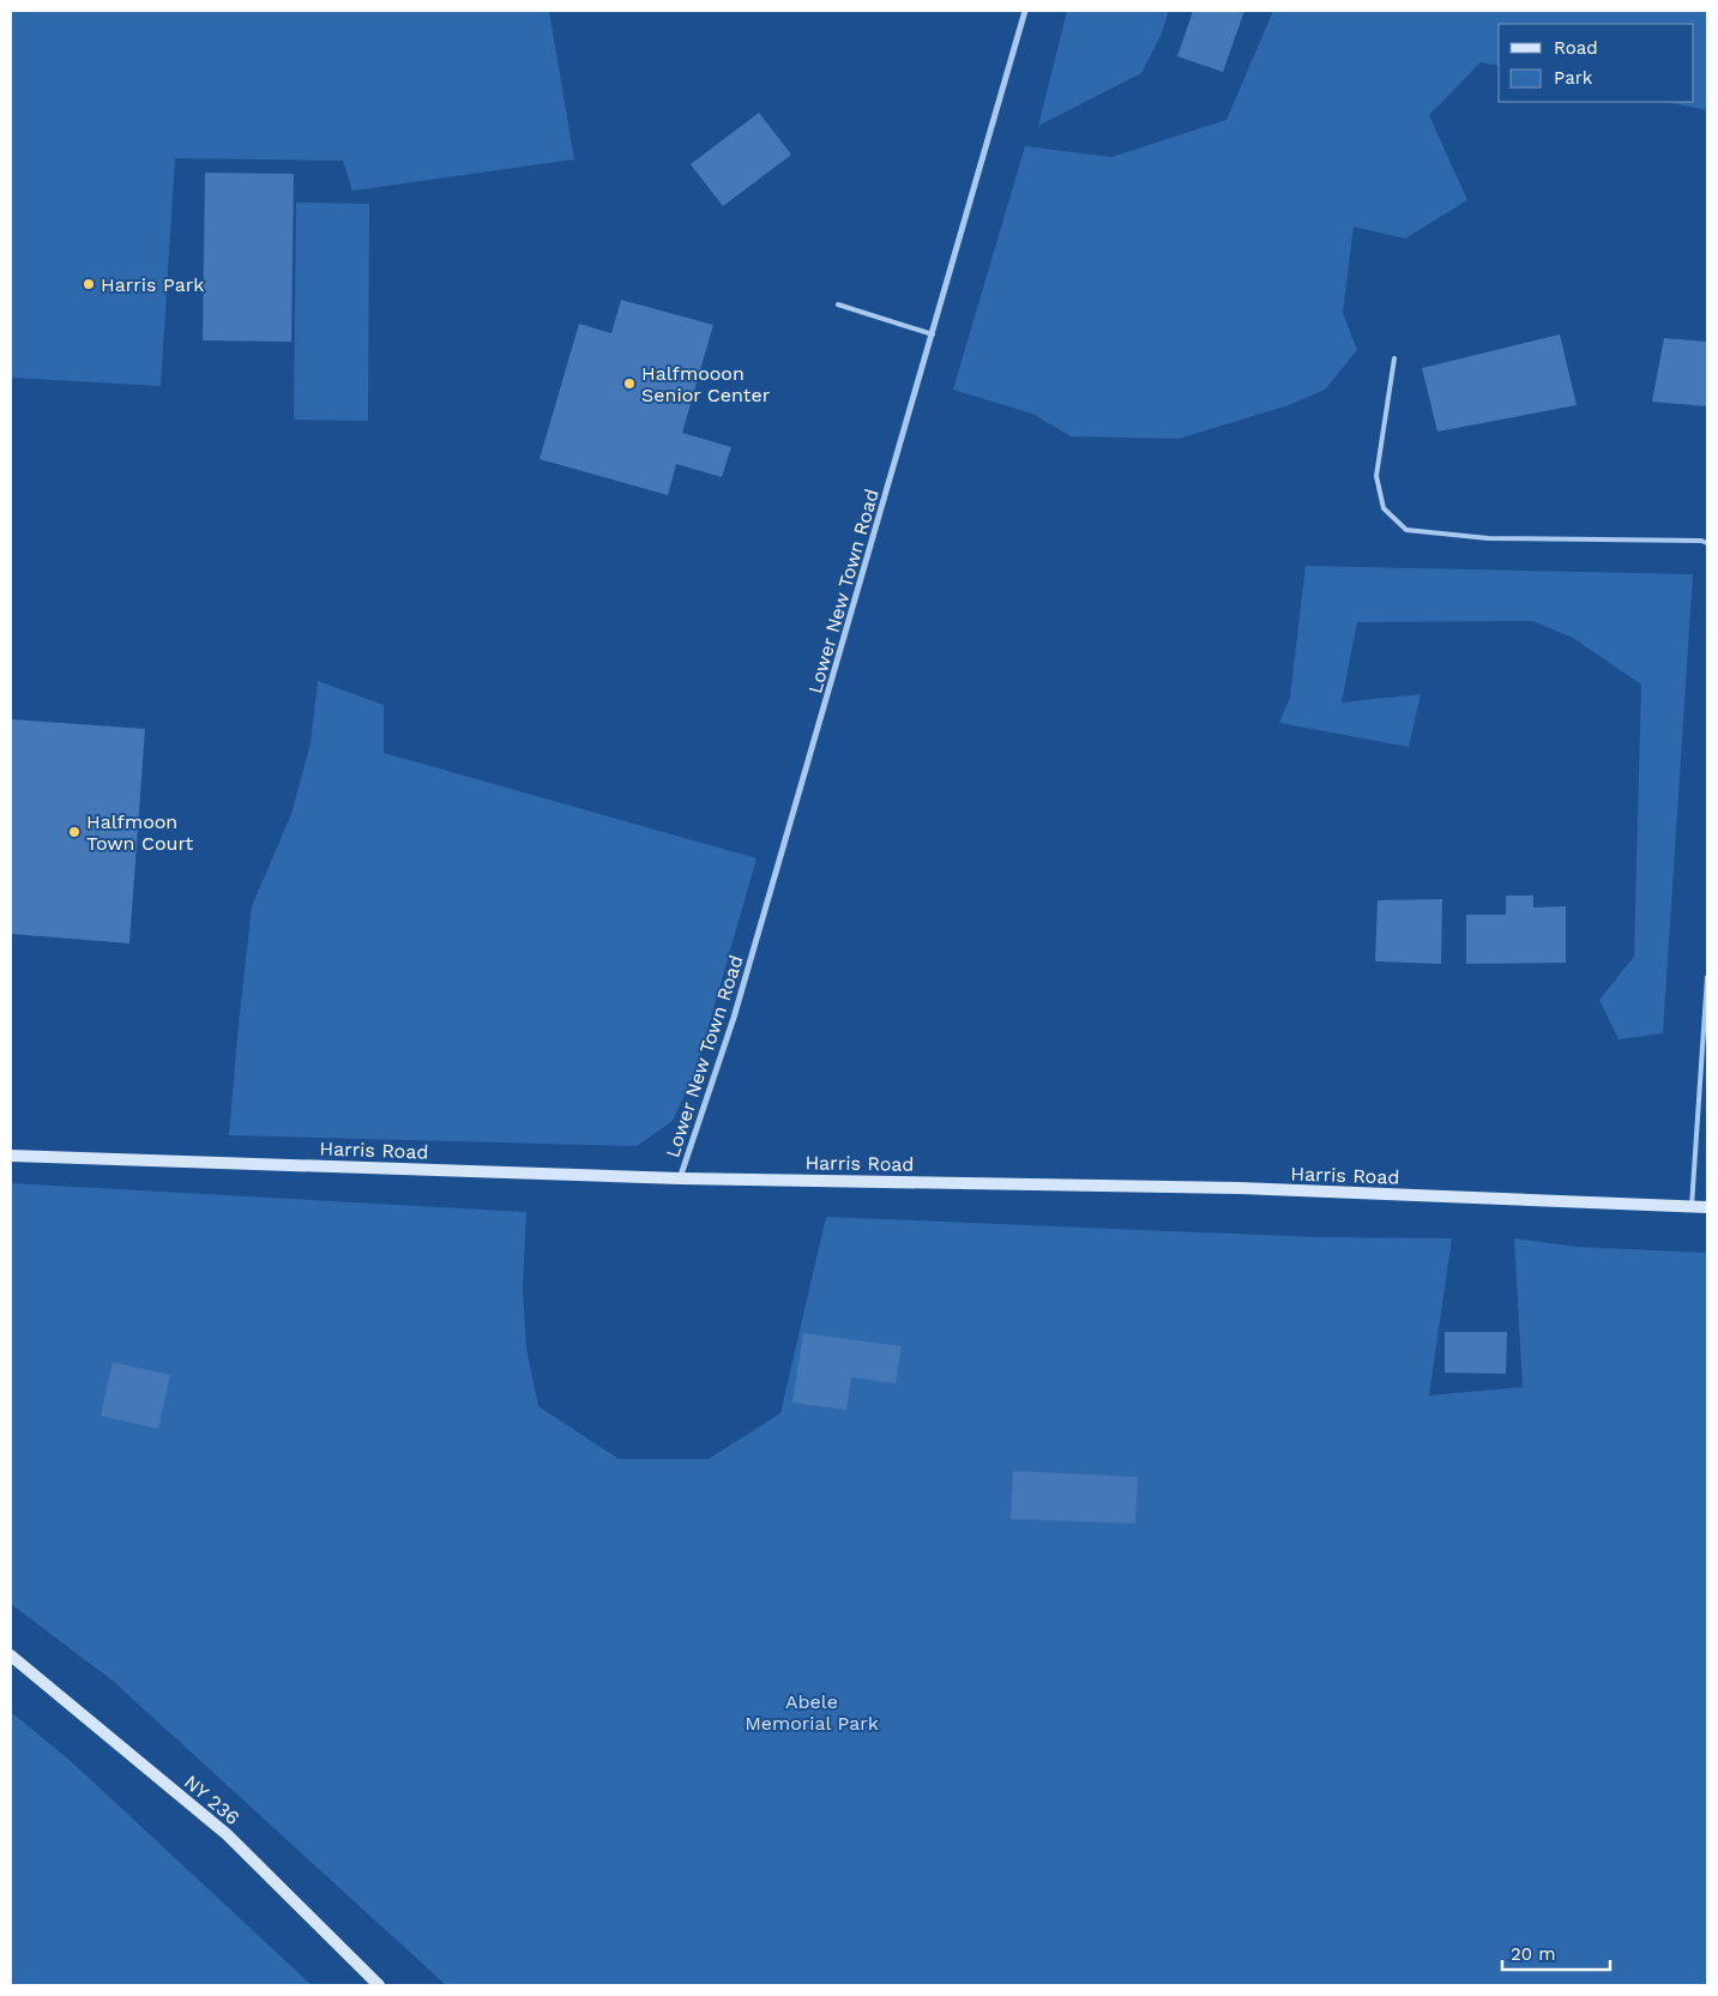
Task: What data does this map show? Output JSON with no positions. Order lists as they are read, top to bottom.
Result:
{
  "streets": {
    "street": ["Lower New Town Road", "Harris Road", "NY 236"]
  },
  "crossings": [
    ["Lower New Town Road", "Harris Road"]
  ],
  "parks": ["Abele Memorial Park"],
  "places": ["Harris Park", "Halfmooon Senior Center", "Halfmoon Town Court"],
  "legend": ["Road", "Park"],
  "scale_bar": "20 m"
}
